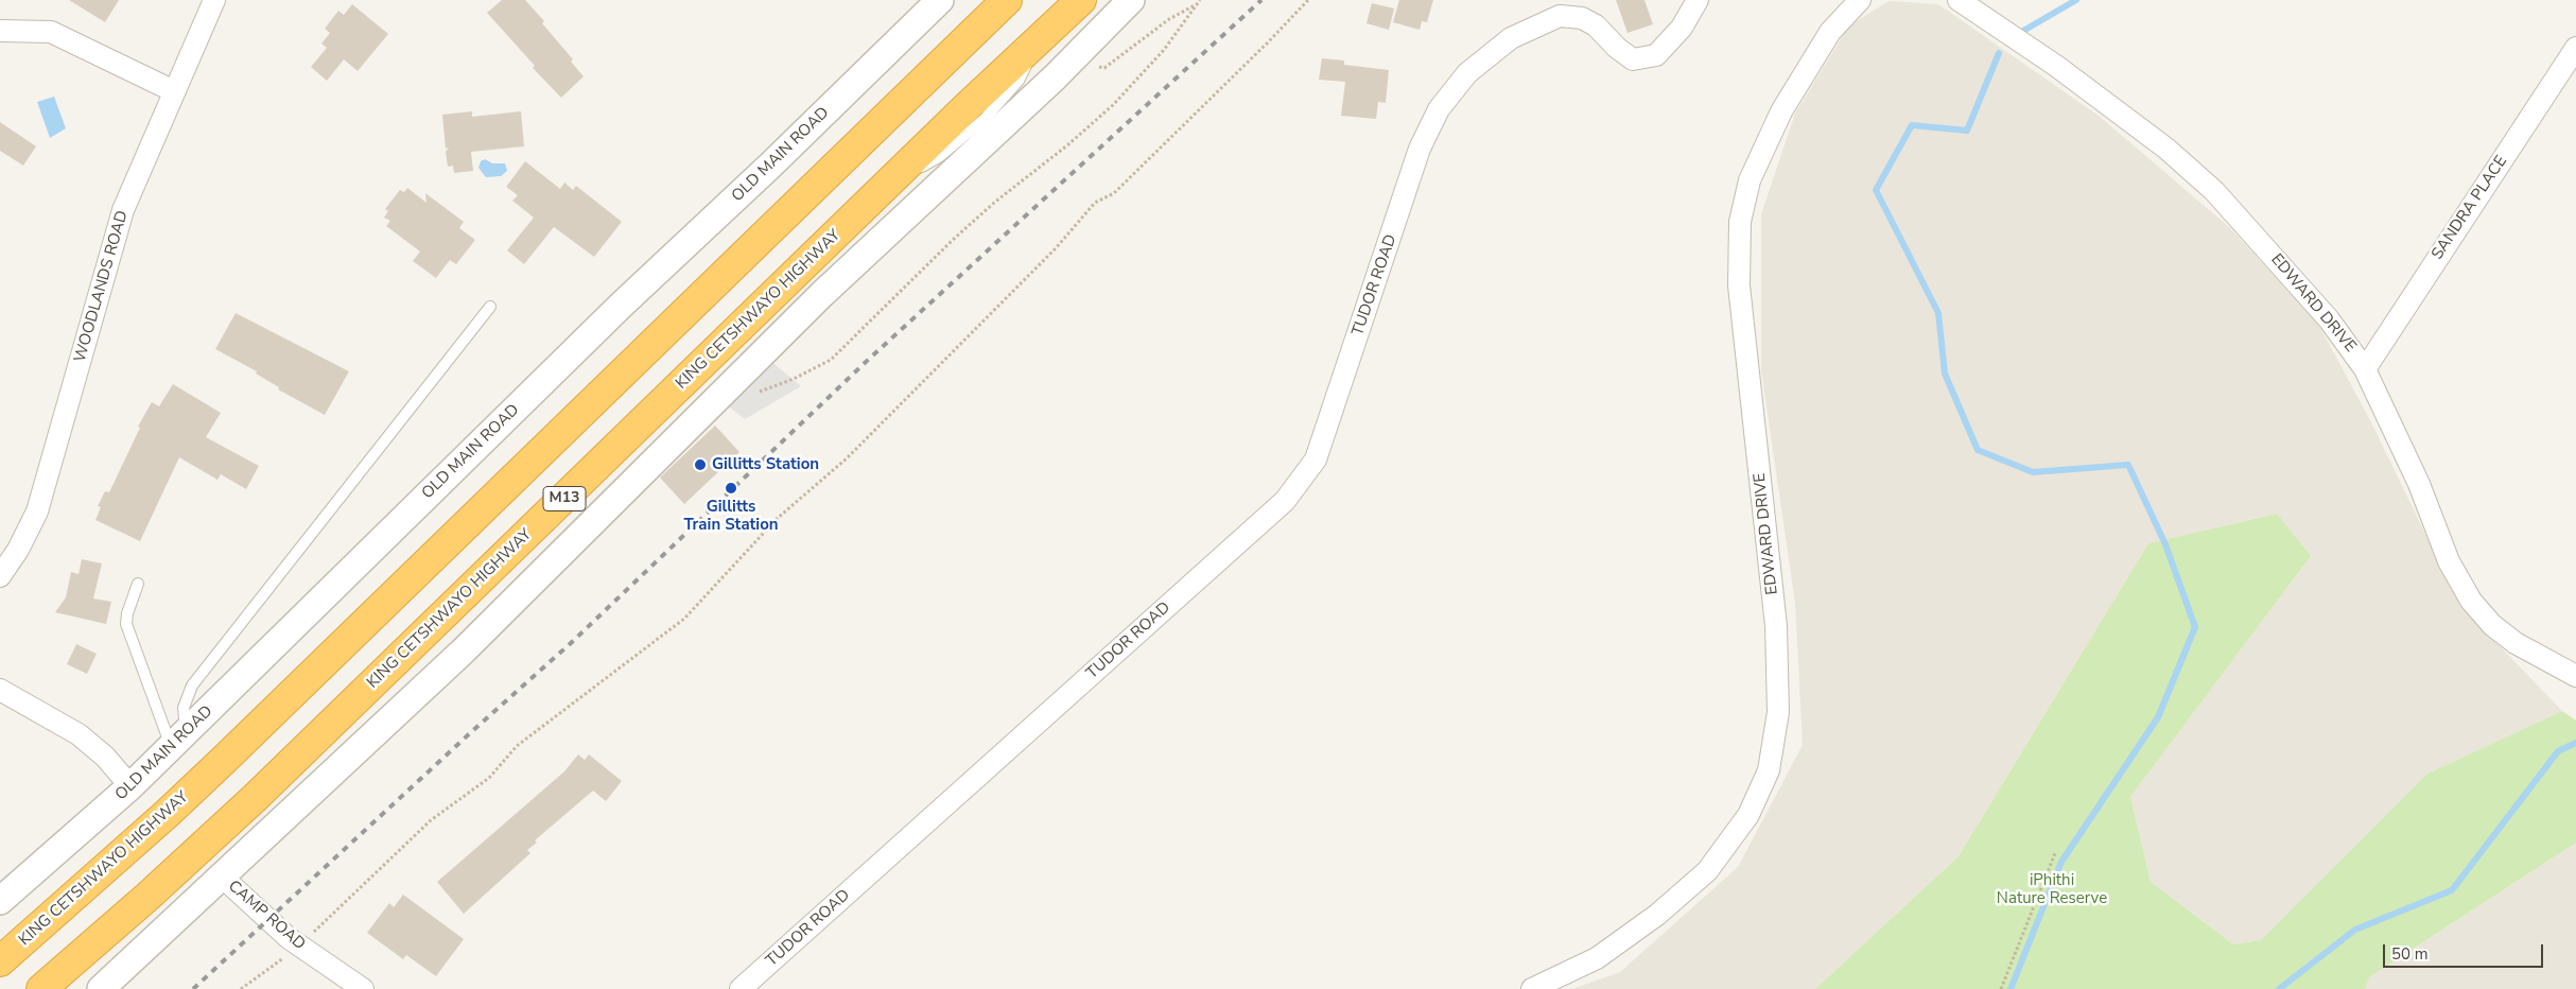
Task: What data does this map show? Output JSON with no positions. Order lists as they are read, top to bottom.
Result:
{
  "streets": {
    "highway": ["KING CETSHWAYO HIGHWAY", "M13"],
    "street": [
      "OLD MAIN ROAD",
      "SANDRA PLACE",
      "TUDOR ROAD",
      "WOODLANDS ROAD",
      "EDWARD DRIVE",
      "CAMP ROAD"
    ]
  },
  "crossings": [
    ["SANDRA PLACE", "EDWARD DRIVE"]
  ],
  "parks": ["iPhithi Nature Reserve"],
  "places": ["Gillitts Station", "Gillitts Train Station"],
  "scale_bar": "50 m"
}
